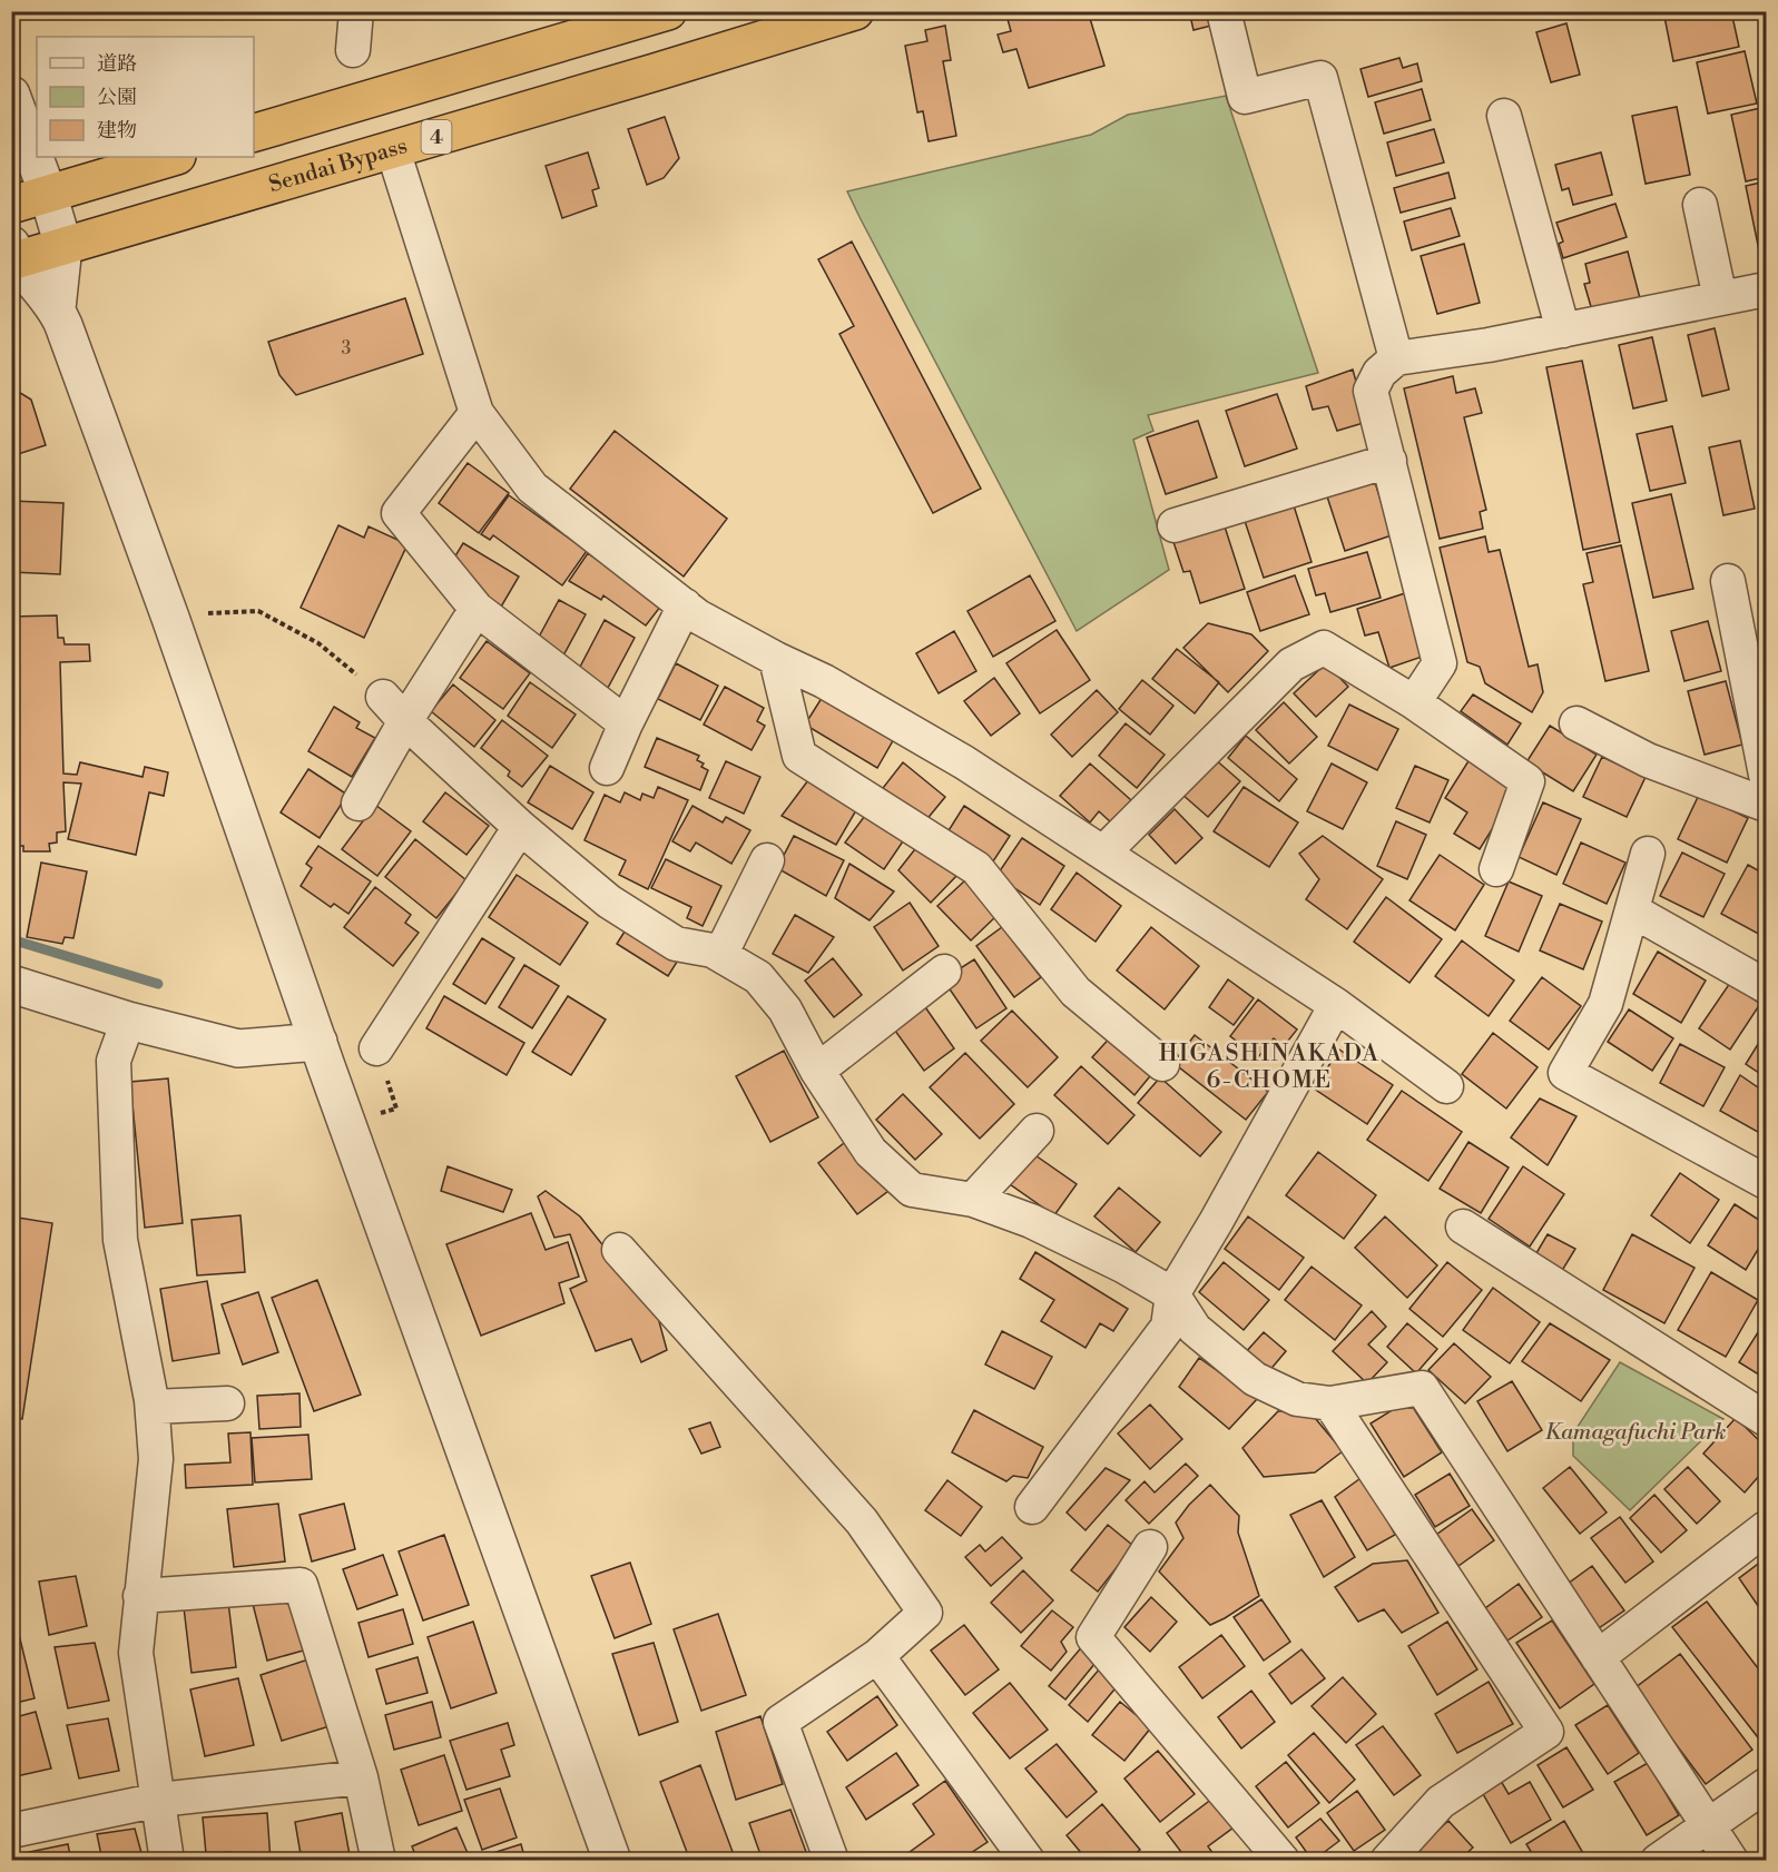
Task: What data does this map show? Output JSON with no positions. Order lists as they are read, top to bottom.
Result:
{
  "streets": {
    "highway": ["4", "Sendai Bypass"]
  },
  "districts": ["HIGASHINAKADA 6-CHOME"],
  "parks": ["Kamagafuchi Park"],
  "house_numbers": ["3"],
  "legend": ["道路", "公園", "建物"]
}
